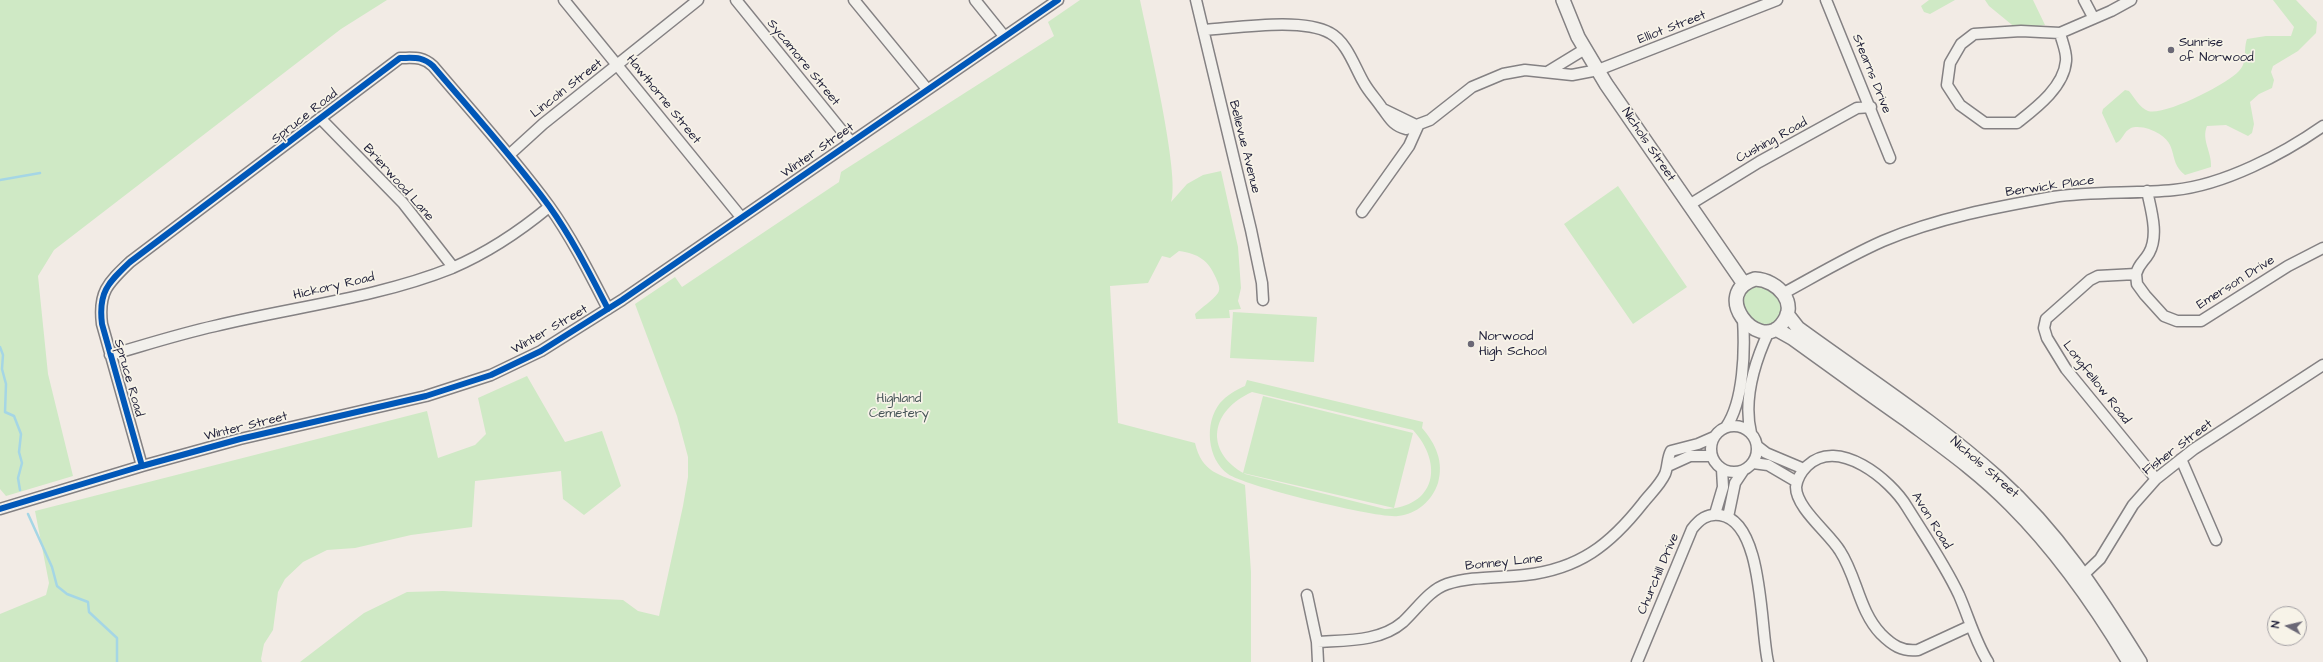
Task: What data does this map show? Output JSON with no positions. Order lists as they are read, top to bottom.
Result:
{
  "streets": {
    "main road": ["Nichols Street"],
    "street": [
      "Elliot Street",
      "Sycamore Street",
      "Stearns Drive",
      "Lincoln Street",
      "Hawthorne Street",
      "Spruce Road",
      "Cushing Road",
      "Bellevue Avenue",
      "Winter Street",
      "Brierwood Lane",
      "Berwick Place",
      "Emerson Drive",
      "Hickory Road",
      "Longfellow Road",
      "Fisher Street",
      "Avon Road",
      "Bonney Lane",
      "Churchill Drive"
    ]
  },
  "crossings": [
    ["Elliot Street", "Nichols Street"],
    ["Sycamore Street", "Winter Street"],
    ["Stearns Drive", "Cushing Road"],
    ["Lincoln Street", "Hawthorne Street"],
    ["Lincoln Street", "Spruce Road"],
    ["Hawthorne Street", "Winter Street"],
    ["Spruce Road", "Winter Street"],
    ["Spruce Road", "Brierwood Lane"],
    ["Spruce Road", "Hickory Road"],
    ["Cushing Road", "Nichols Street"],
    ["Nichols Street", "Berwick Place"],
    ["Nichols Street", "Fisher Street"],
    ["Brierwood Lane", "Hickory Road"],
    ["Emerson Drive", "Longfellow Road"],
    ["Longfellow Road", "Fisher Street"]
  ],
  "parks": ["Highland Cemetery"],
  "places": ["Sunrise of Norwood", "Norwood High School"],
  "north": "left"
}
